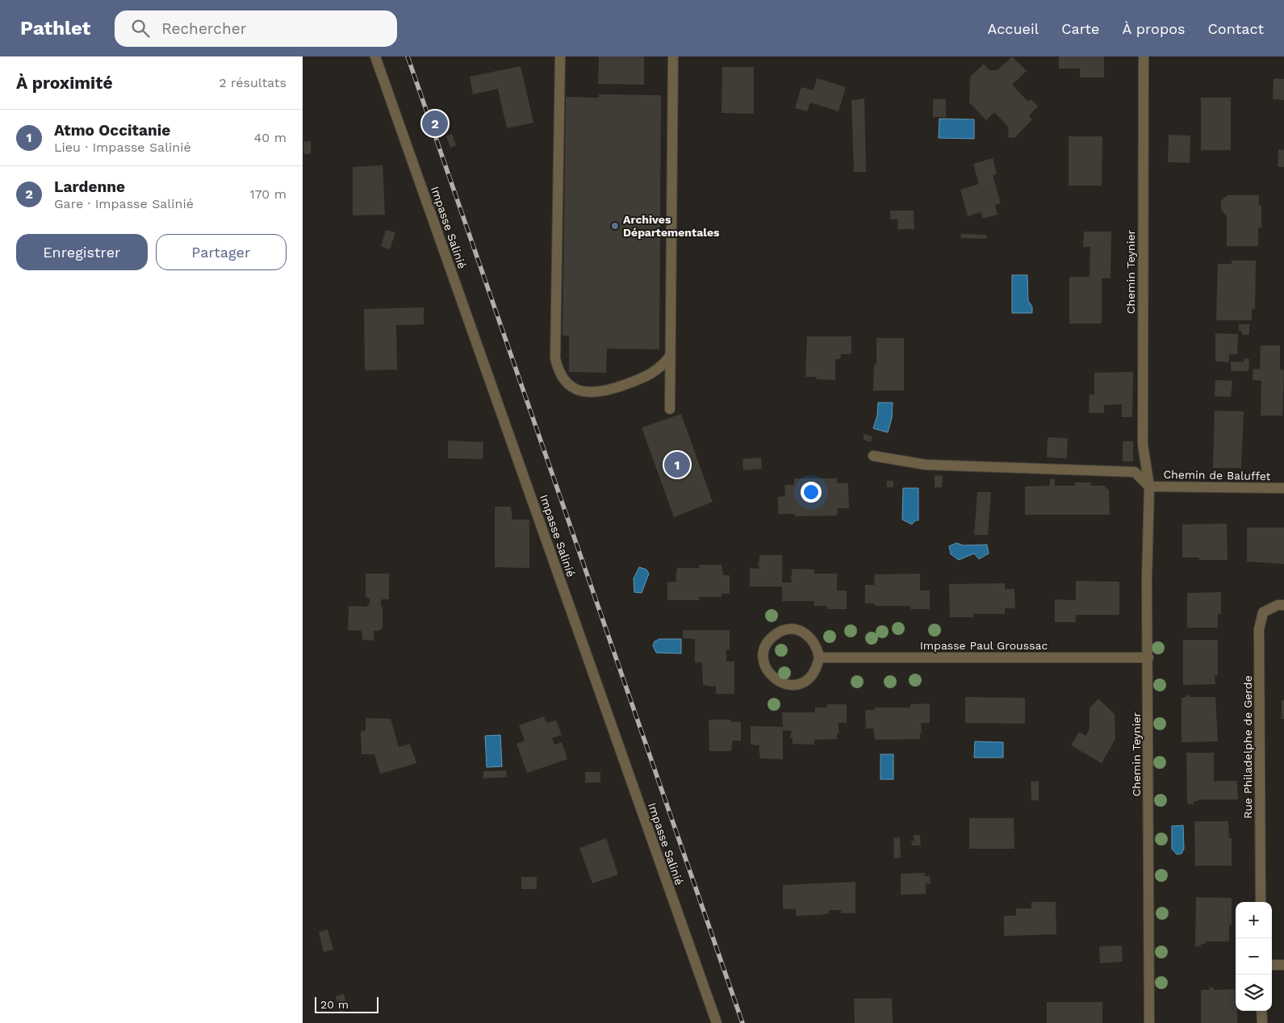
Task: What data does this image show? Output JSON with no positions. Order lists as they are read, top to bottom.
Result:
{
  "streets": {
    "street": [
      "Impasse Salinié",
      "Chemin Teynier",
      "Chemin de Baluffet",
      "Impasse Paul Groussac",
      "Rue Philadelphe de Gerde"
    ]
  },
  "crossings": [
    ["Chemin Teynier", "Chemin de Baluffet"],
    ["Chemin Teynier", "Impasse Paul Groussac"]
  ],
  "places": ["Archives Départementales"],
  "scale_bar": "20 m",
  "page": {
    "header": "Pathlet",
    "search": "Rechercher",
    "nav": [
      "Accueil",
      "Carte",
      "À propos",
      "Contact"
    ],
    "heading": ["À proximité", "2 résultats"],
    "list": [
      {
        "mark": "1",
        "name": "Atmo Occitanie",
        "note": "Lieu · Impasse Salinié",
        "value": "40 m"
      },
      {
        "mark": "2",
        "name": "Lardenne",
        "note": "Gare · Impasse Salinié",
        "value": "170 m"
      }
    ],
    "pins": ["2", "1"],
    "buttons": ["Enregistrer", "Partager"],
    "map_buttons": ["+", "−"],
    "scale": "20 m"
  }
}
